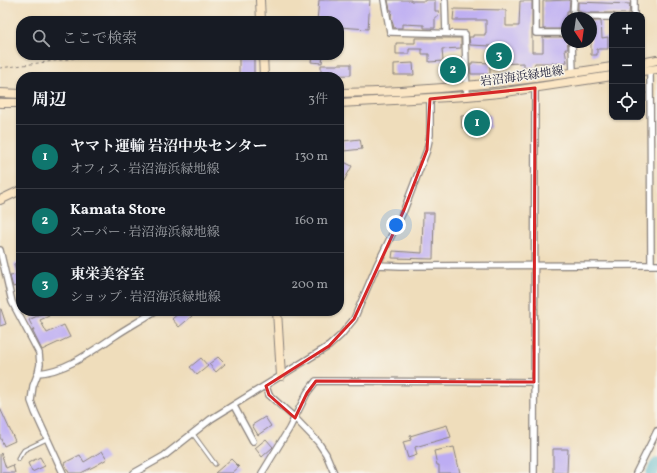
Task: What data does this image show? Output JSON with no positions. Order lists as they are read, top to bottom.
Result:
{
  "streets": {
    "main road": ["岩沼海浜緑地線"]
  },
  "north": "bottom",
  "page": {
    "map_buttons": ["+", "−"],
    "search": "ここで検索",
    "pins": ["3", "2", "1"],
    "heading": ["周辺", "3件"],
    "list": [
      {
        "mark": "1",
        "name": "ヤマト運輸 岩沼中央センター",
        "note": "オフィス · 岩沼海浜緑地線",
        "value": "130 m"
      },
      {
        "mark": "2",
        "name": "Kamata Store",
        "note": "スーパー · 岩沼海浜緑地線",
        "value": "160 m"
      },
      {
        "mark": "3",
        "name": "東栄美容室",
        "note": "ショップ · 岩沼海浜緑地線",
        "value": "200 m"
      }
    ]
  }
}
